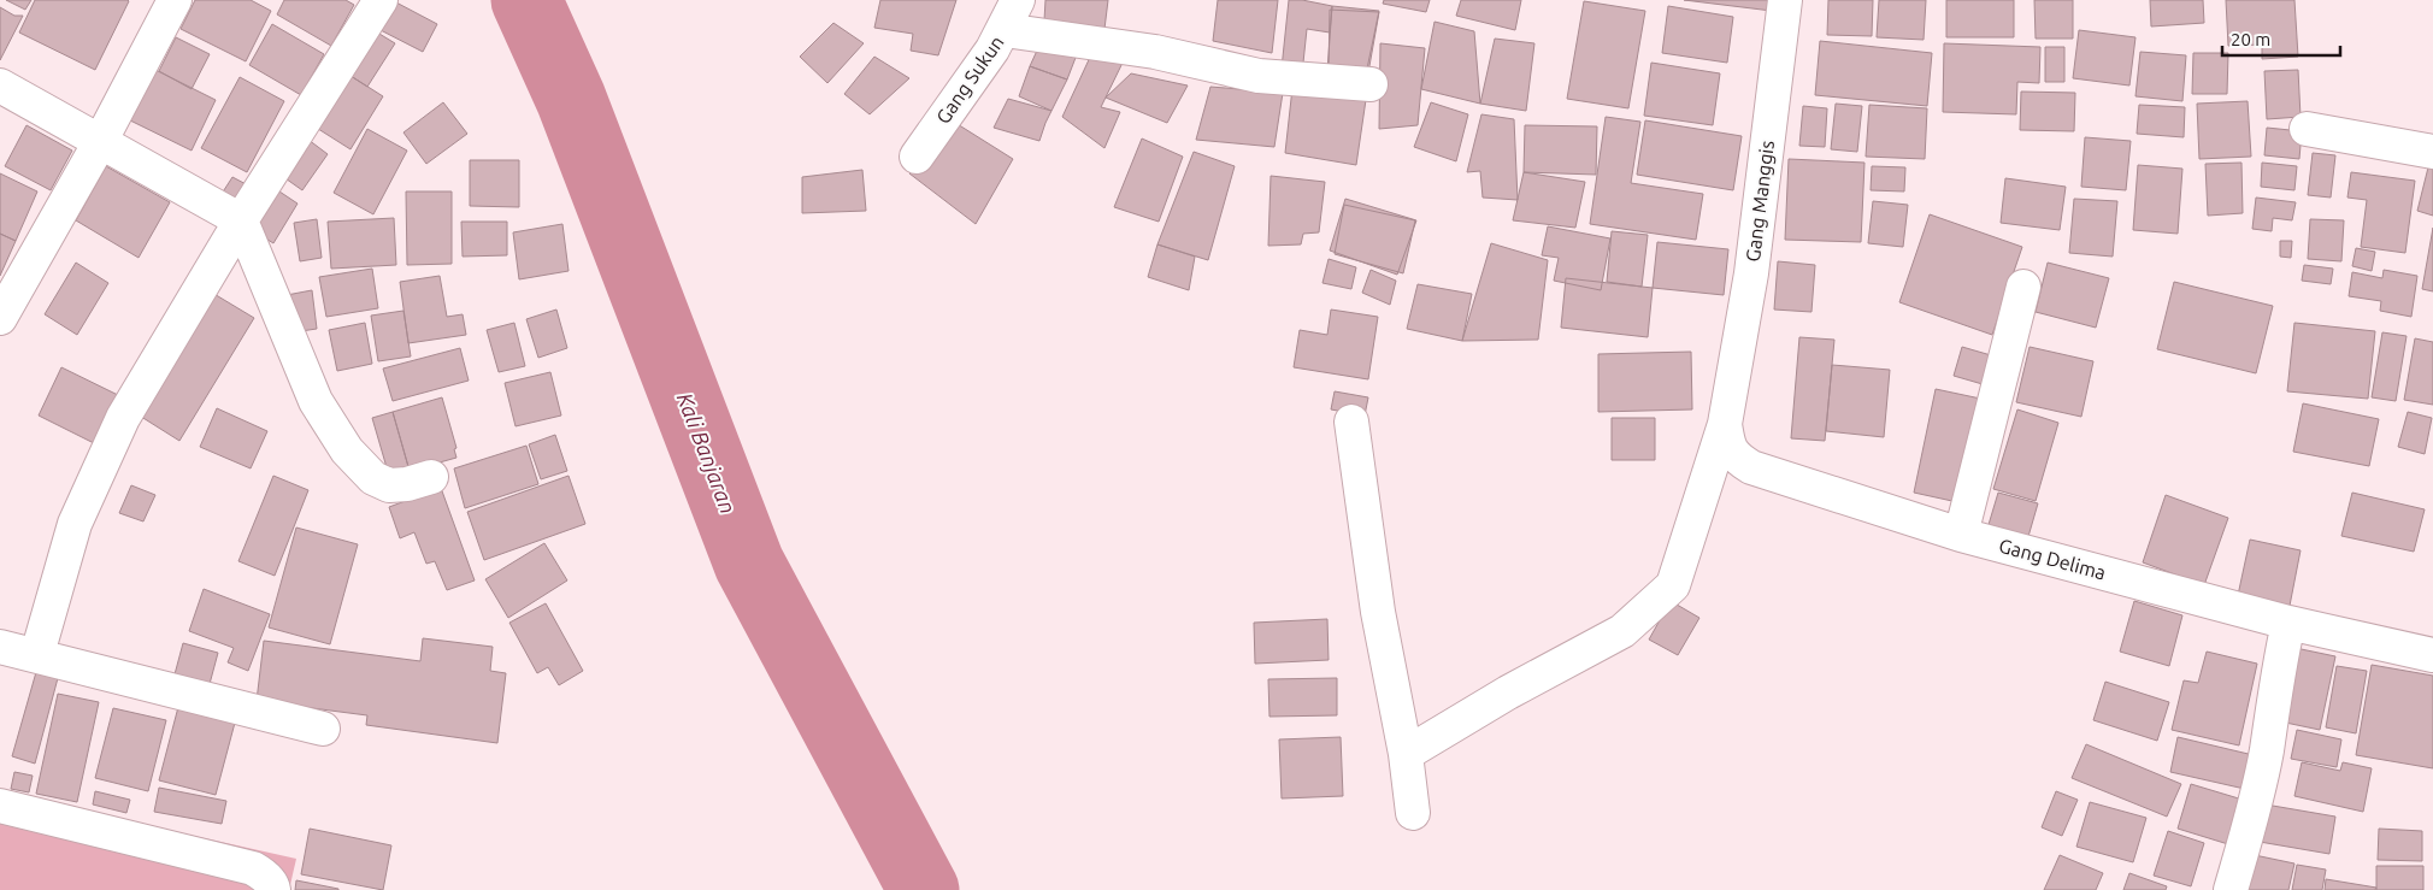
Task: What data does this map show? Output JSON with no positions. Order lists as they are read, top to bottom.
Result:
{
  "streets": {
    "street": ["Gang Sukun", "Gang Manggis", "Gang Delima"]
  },
  "crossings": [
    ["Gang Manggis", "Gang Delima"]
  ],
  "water": ["Kali Banjaran"],
  "scale_bar": "20 m"
}
